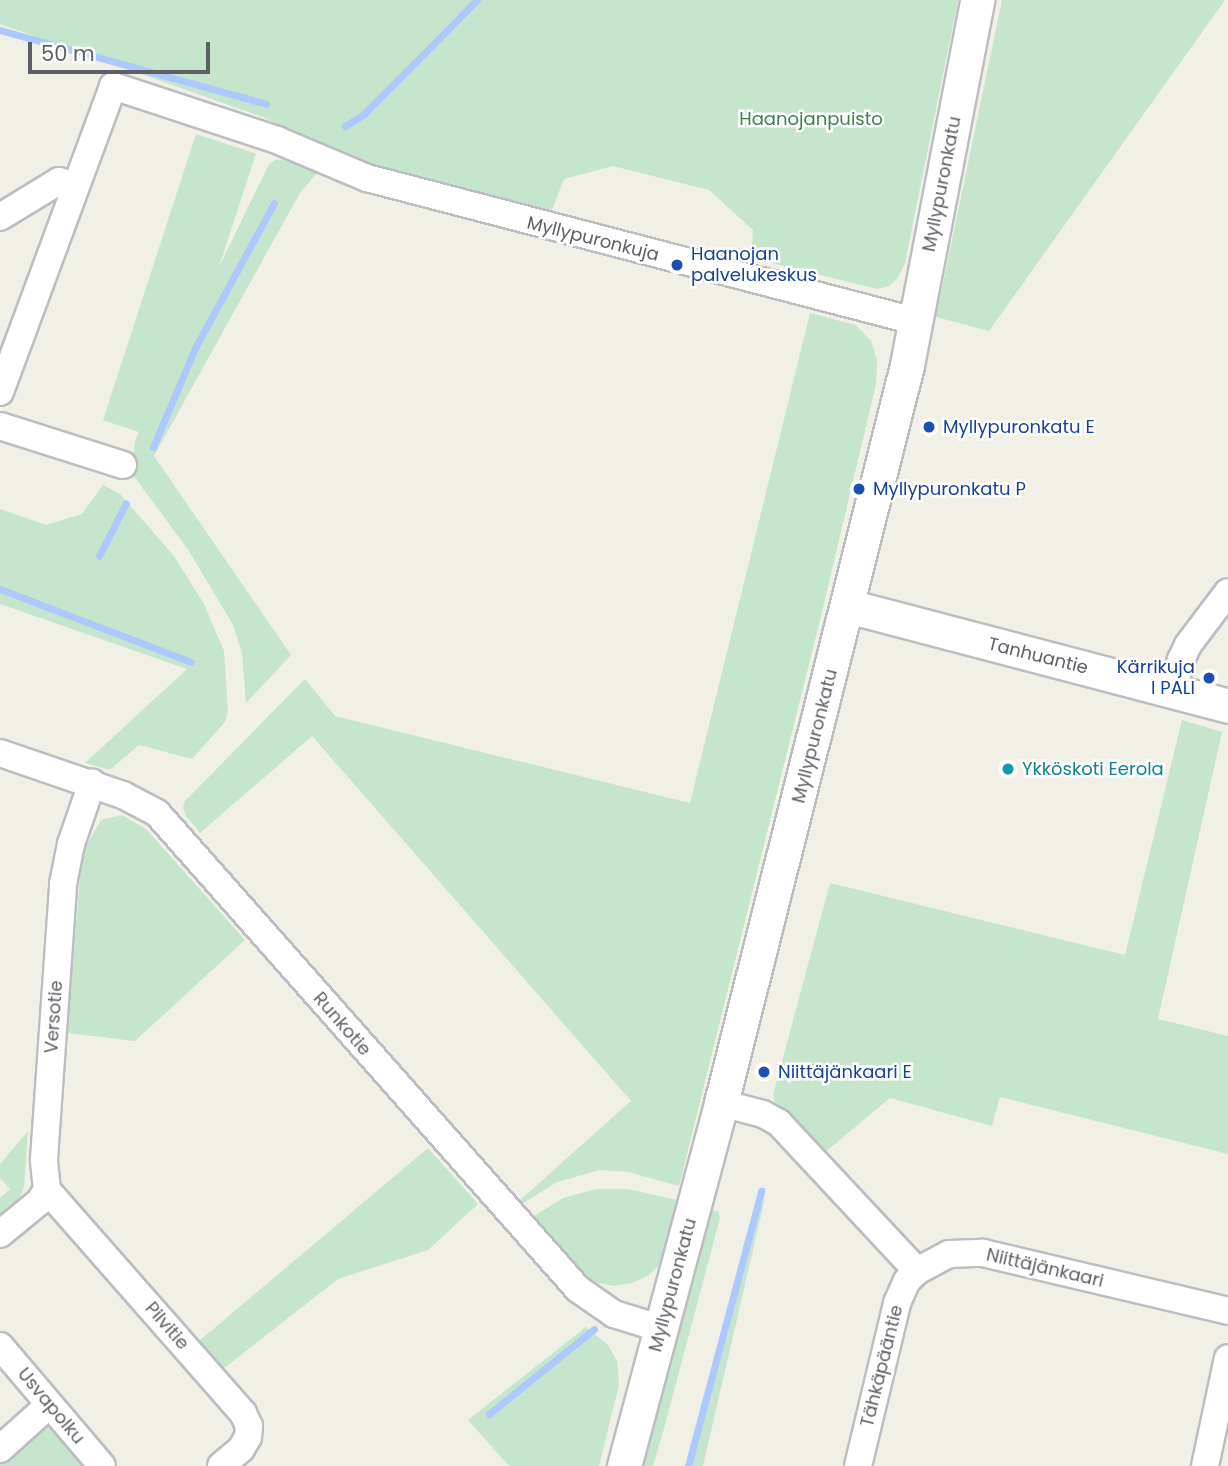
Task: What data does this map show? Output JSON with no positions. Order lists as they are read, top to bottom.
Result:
{
  "streets": {
    "street": [
      "Myllypuronkatu",
      "Myllypuronkuja",
      "Tanhuantie",
      "Versotie",
      "Runkotie",
      "Niittäjänkaari",
      "Pilvitie",
      "Tähkäpääntie",
      "Usvapolku"
    ]
  },
  "crossings": [
    ["Myllypuronkatu", "Myllypuronkuja"],
    ["Myllypuronkatu", "Tanhuantie"],
    ["Myllypuronkatu", "Runkotie"],
    ["Versotie", "Runkotie"],
    ["Versotie", "Pilvitie"],
    ["Niittäjänkaari", "Tähkäpääntie"]
  ],
  "parks": ["Haanojanpuisto"],
  "places": [
    "Haanojan palvelukeskus",
    "Myllypuronkatu E",
    "Myllypuronkatu P",
    "Kärrikuja I PALI",
    "Ykköskoti Eerola",
    "Niittäjänkaari E"
  ],
  "scale_bar": "50 m"
}
